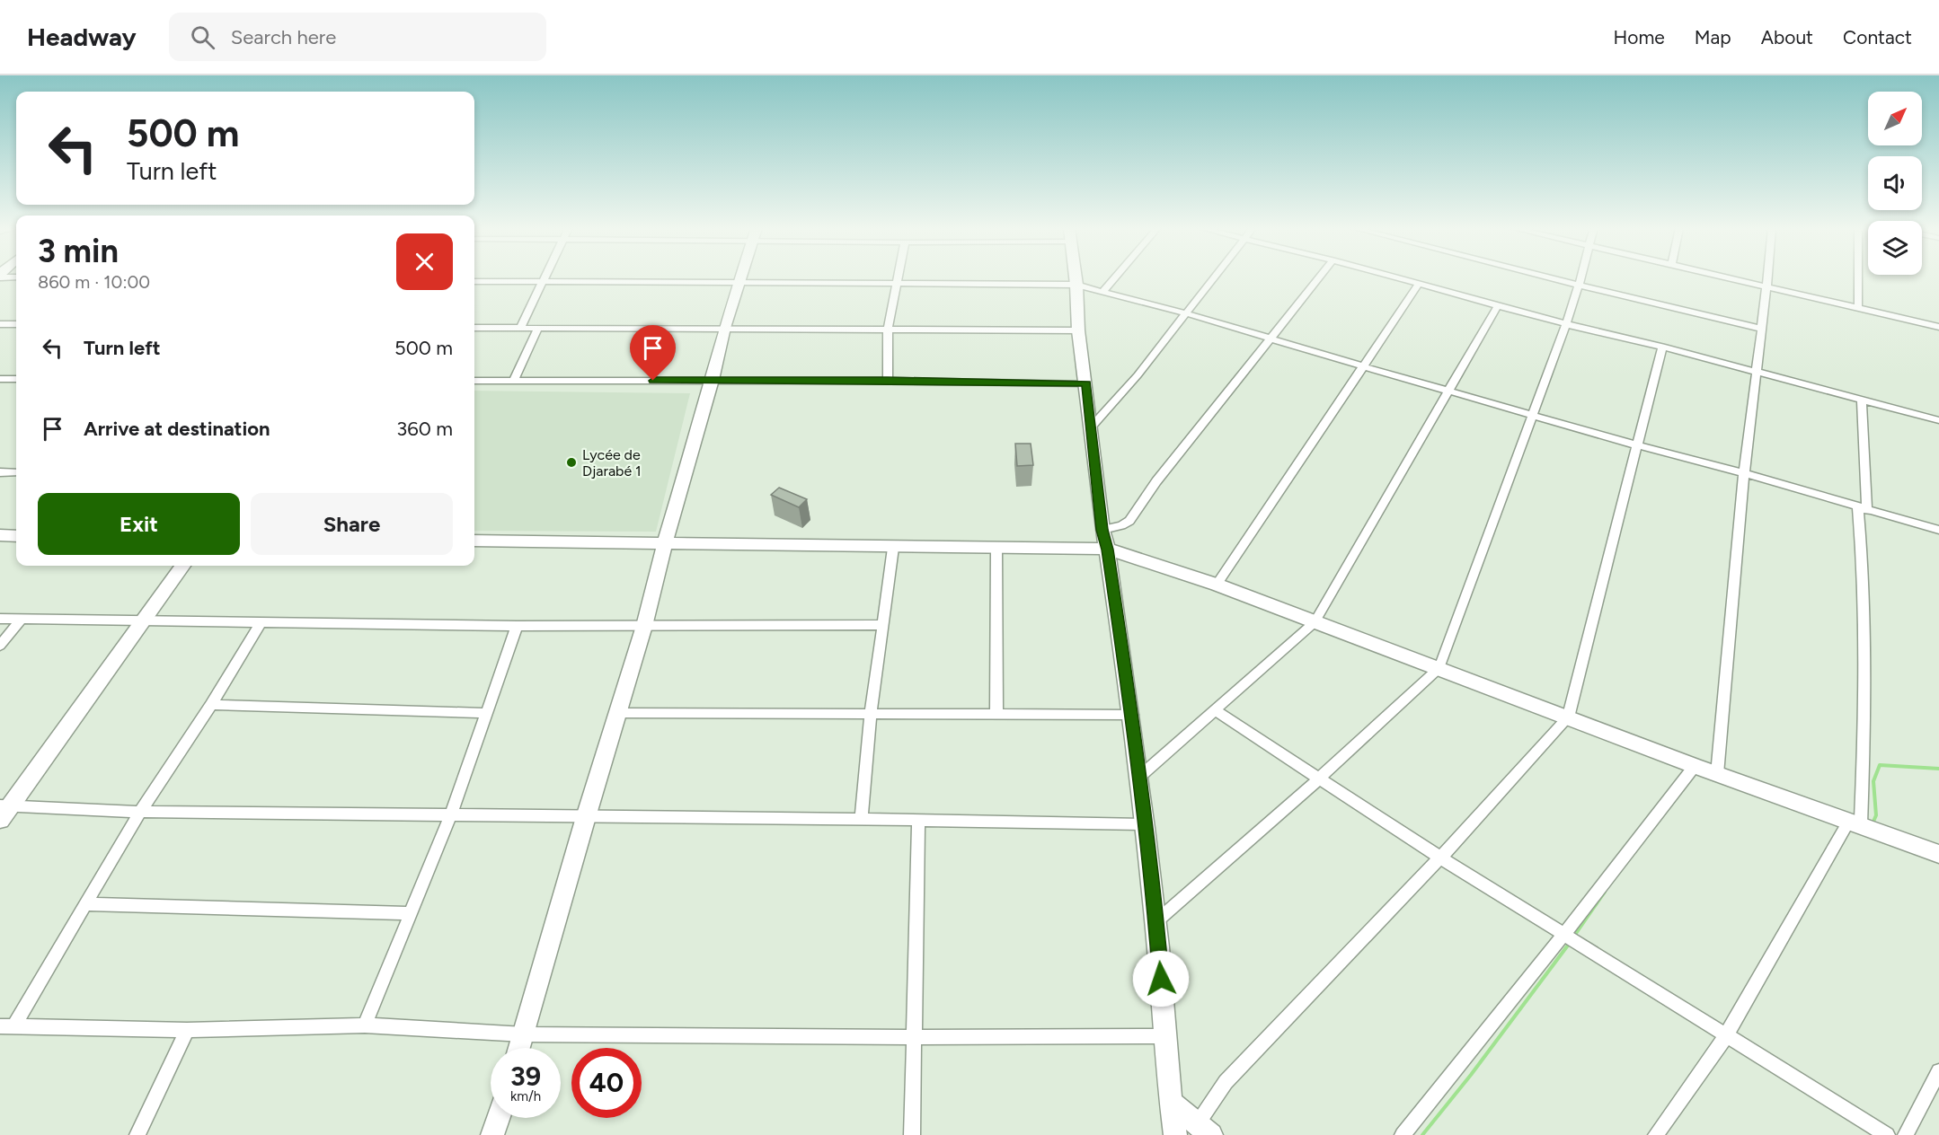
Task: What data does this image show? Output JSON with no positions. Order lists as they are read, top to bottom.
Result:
{
  "places": ["Lycée de Djarabé 1"],
  "north": "top right",
  "page": {
    "header": "Headway",
    "search": "Search here",
    "nav": [
      "Home",
      "Map",
      "About",
      "Contact"
    ],
    "turn": ["500 m", "Turn left"],
    "heading": ["3 min", "860 m · 10:00"],
    "list": [
      {
        "name": "Turn left",
        "value": "500 m"
      },
      {
        "name": "Arrive at destination",
        "value": "360 m"
      }
    ],
    "buttons": ["Exit", "Share"],
    "speed": "39 km/h",
    "limit": "40"
  }
}
